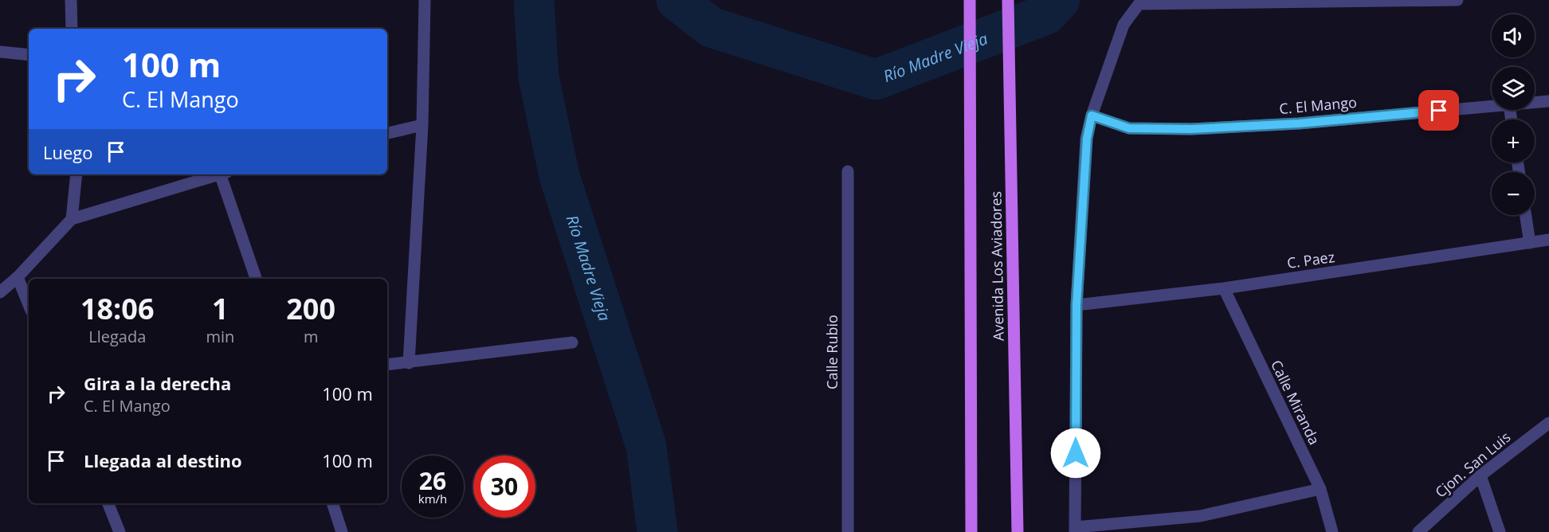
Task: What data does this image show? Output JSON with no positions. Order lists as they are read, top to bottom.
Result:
{
  "streets": {
    "main road": ["Avenida Los Aviadores"],
    "street": [
      "C. El Mango",
      "C. Paez",
      "Calle Rubio",
      "Calle Miranda",
      "Cjon. San Luis"
    ]
  },
  "crossings": [
    ["C. Paez", "Calle Miranda"]
  ],
  "water": ["Río Madre Vieja"],
  "page": {
    "map_buttons": ["+", "−"],
    "turn": ["100 m", "C. El Mango"],
    "then": "Luego",
    "eta": [
      "18:06",
      "Llegada",
      "1",
      "min",
      "200",
      "m"
    ],
    "list": [
      {
        "name": "Gira a la derecha",
        "note": "C. El Mango",
        "value": "100 m"
      },
      {
        "name": "Llegada al destino",
        "value": "100 m"
      }
    ],
    "speed": "26 km/h",
    "limit": "30"
  }
}
